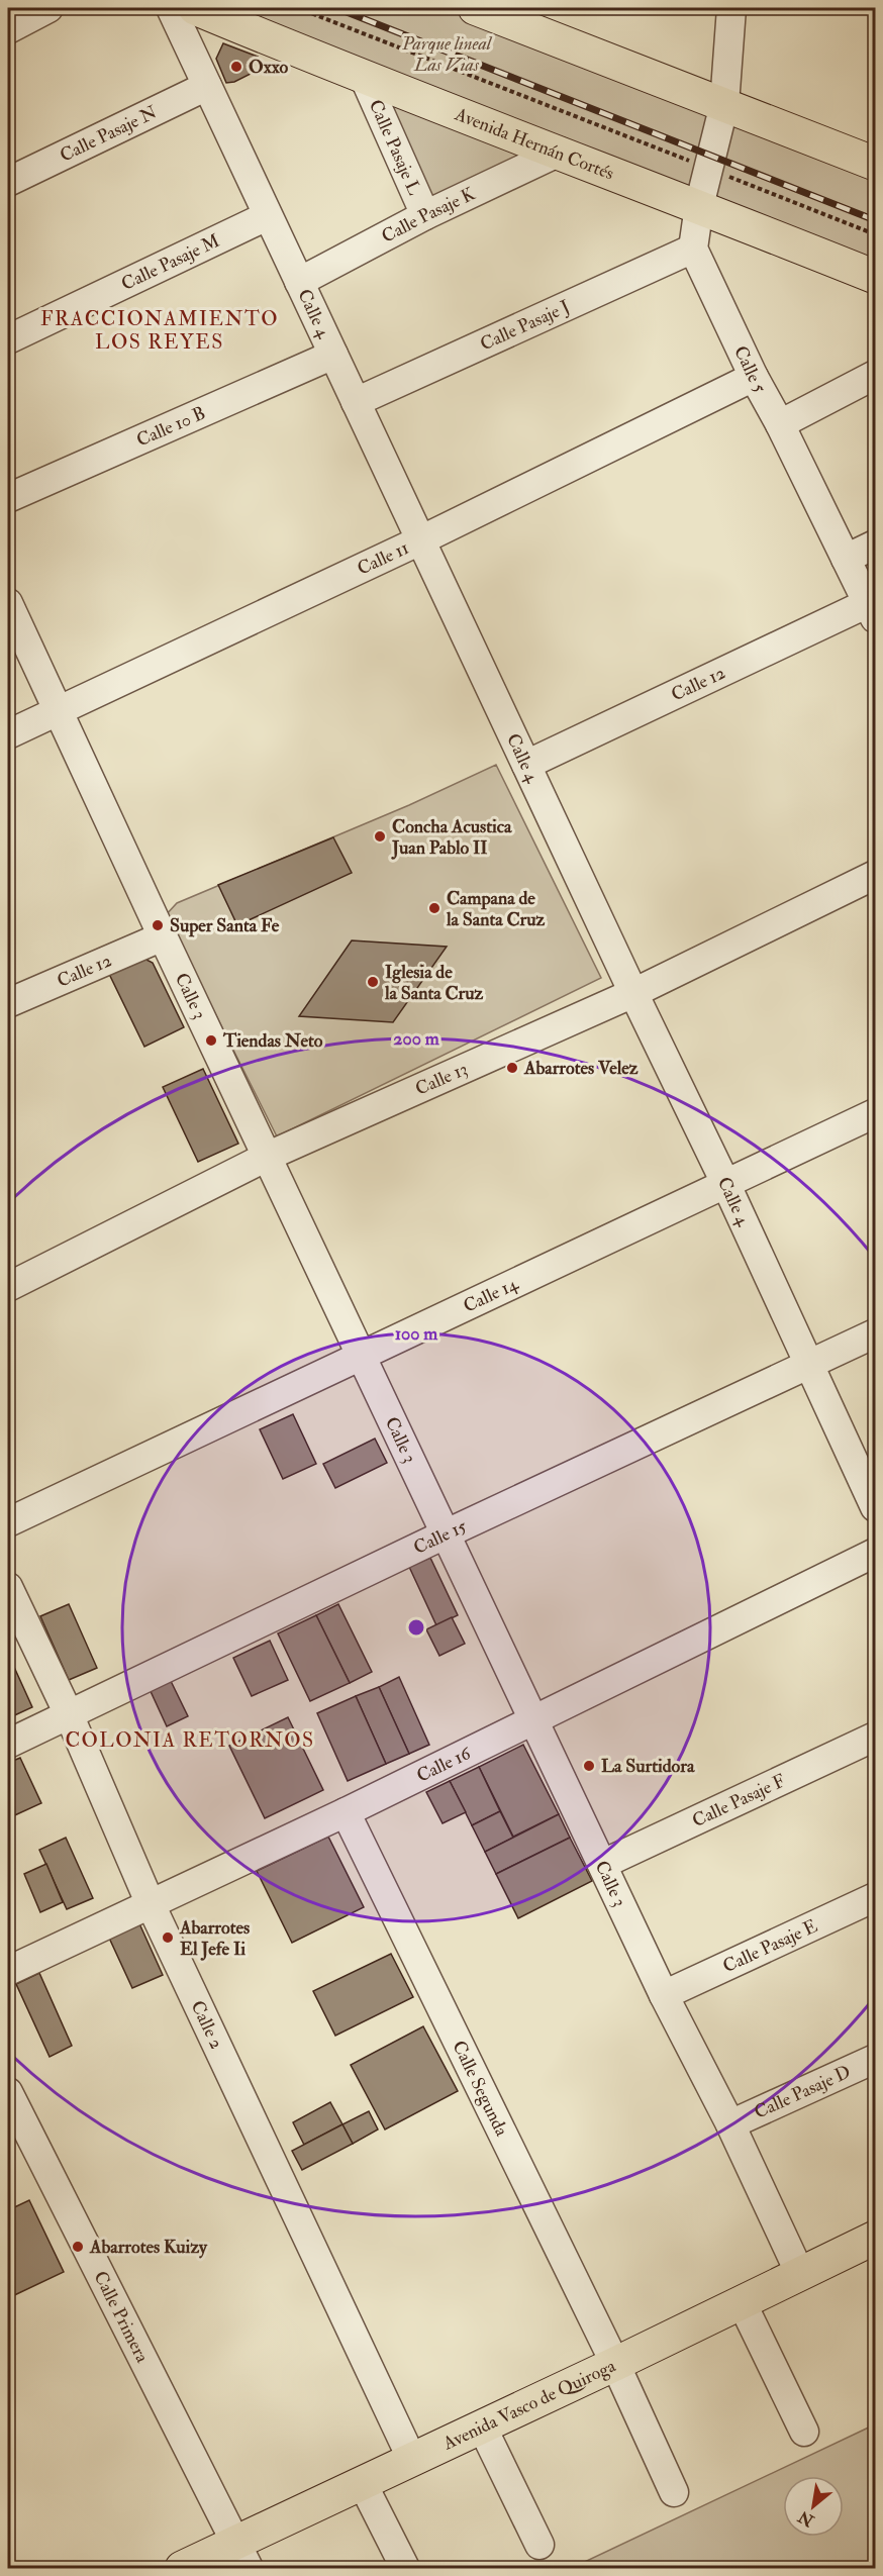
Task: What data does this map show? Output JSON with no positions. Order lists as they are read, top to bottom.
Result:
{
  "streets": {
    "main road": ["Avenida Hernán Cortés", "Avenida Vasco de Quiroga"],
    "street": [
      "Calle Pasaje N",
      "Calle Pasaje L",
      "Calle Pasaje K",
      "Calle Pasaje M",
      "Calle 4",
      "Calle Pasaje J",
      "Calle 5",
      "Calle 10 B",
      "Calle 11",
      "Calle 12",
      "Calle 3",
      "Calle 13",
      "Calle 14",
      "Calle 15",
      "Calle 16",
      "Calle Pasaje F",
      "Calle Pasaje E",
      "Calle 2",
      "Calle Segunda",
      "Calle Pasaje D",
      "Calle Primera"
    ]
  },
  "crossings": [
    ["Calle Pasaje N", "Calle 4"],
    ["Avenida Hernán Cortés", "Calle Pasaje L"],
    ["Avenida Hernán Cortés", "Calle Pasaje K"],
    ["Calle Pasaje L", "Calle Pasaje K"],
    ["Calle Pasaje K", "Calle 4"],
    ["Calle Pasaje M", "Calle 4"],
    ["Calle 4", "Calle Pasaje J"],
    ["Calle 4", "Calle 10 B"],
    ["Calle 4", "Calle 11"],
    ["Calle 4", "Calle 12"],
    ["Calle 4", "Calle 13"],
    ["Calle 4", "Calle 14"],
    ["Calle 4", "Calle 15"],
    ["Calle Pasaje J", "Calle 5"],
    ["Calle 5", "Calle 11"],
    ["Calle 5", "Calle 12"],
    ["Calle 11", "Calle 3"],
    ["Calle 12", "Calle 3"],
    ["Calle 3", "Calle 13"],
    ["Calle 3", "Calle 14"],
    ["Calle 3", "Calle 15"],
    ["Calle 3", "Calle 16"],
    ["Calle 3", "Calle Pasaje F"],
    ["Calle 3", "Calle Pasaje E"],
    ["Calle 3", "Calle Pasaje D"],
    ["Calle 3", "Avenida Vasco de Quiroga"],
    ["Calle 15", "Calle 2"],
    ["Calle 16", "Calle 2"],
    ["Calle 16", "Calle Segunda"],
    ["Calle 2", "Avenida Vasco de Quiroga"],
    ["Calle Segunda", "Avenida Vasco de Quiroga"],
    ["Calle Primera", "Avenida Vasco de Quiroga"]
  ],
  "districts": ["FRACCIONAMIENTO LOS REYES", "COLONIA RETORNOS"],
  "parks": ["Parque lineal Las Vias"],
  "places": [
    "Oxxo",
    "Concha Acustica Juan Pablo II",
    "Campana de la Santa Cruz",
    "Super Santa Fe",
    "Iglesia de la Santa Cruz",
    "Tiendas Neto",
    "Abarrotes Velez",
    "La Surtidora",
    "Abarrotes El Jefe Ii",
    "Abarrotes Kuizy"
  ],
  "north": "bottom left",
  "rings": ["200 m", "100 m"]
}
